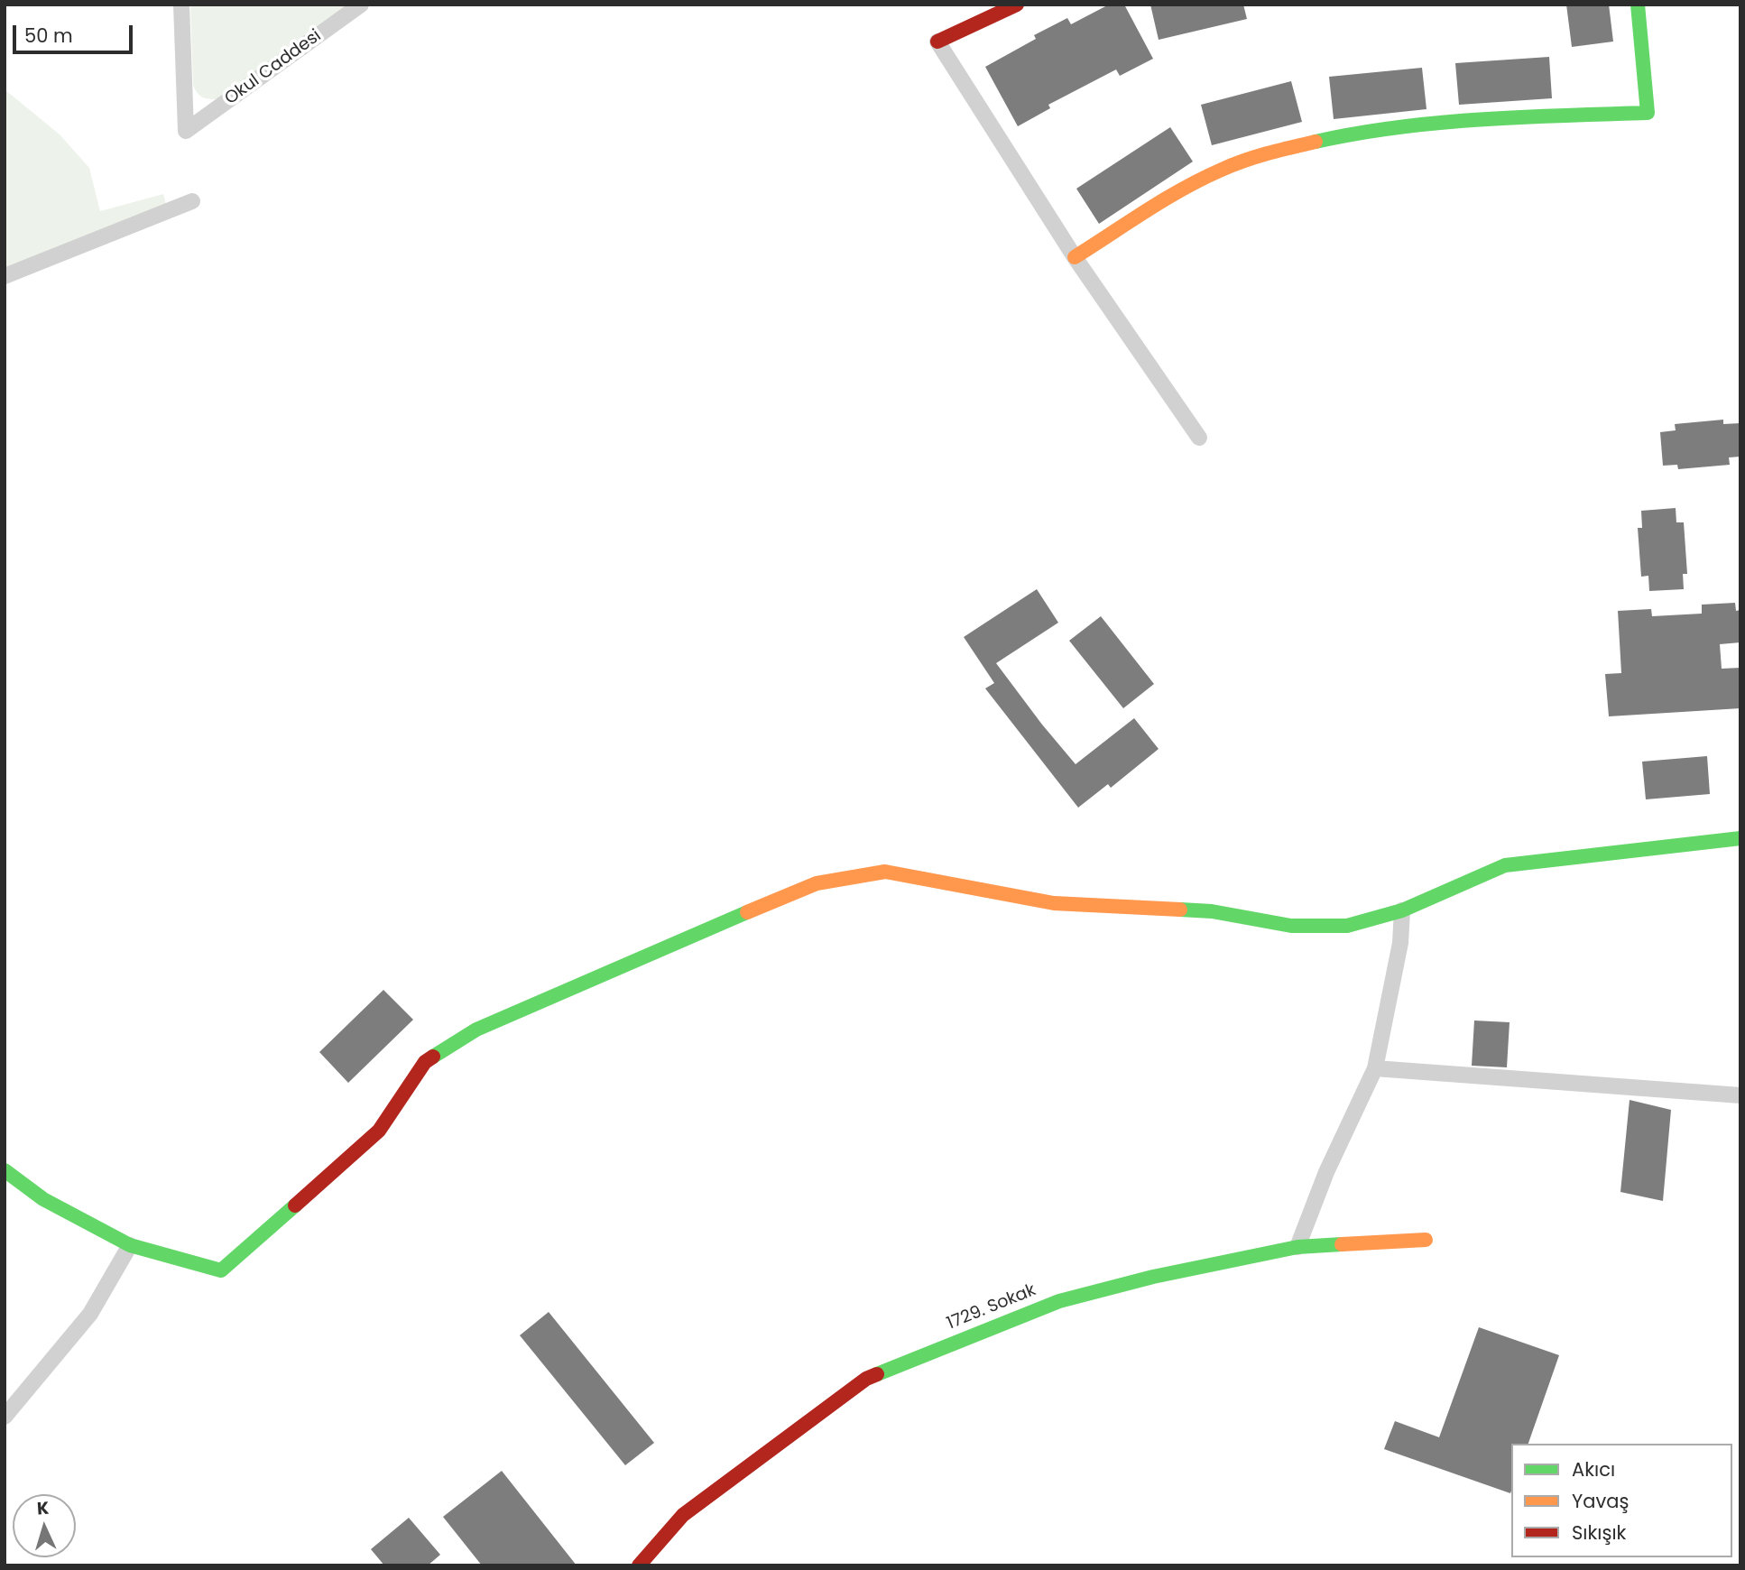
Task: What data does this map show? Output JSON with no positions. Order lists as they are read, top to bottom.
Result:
{
  "streets": {
    "street": ["Okul Caddesi", "1729. Sokak"]
  },
  "legend": ["Akıcı", "Yavaş", "Sıkışık"],
  "scale_bar": "50 m",
  "north": "top"
}
